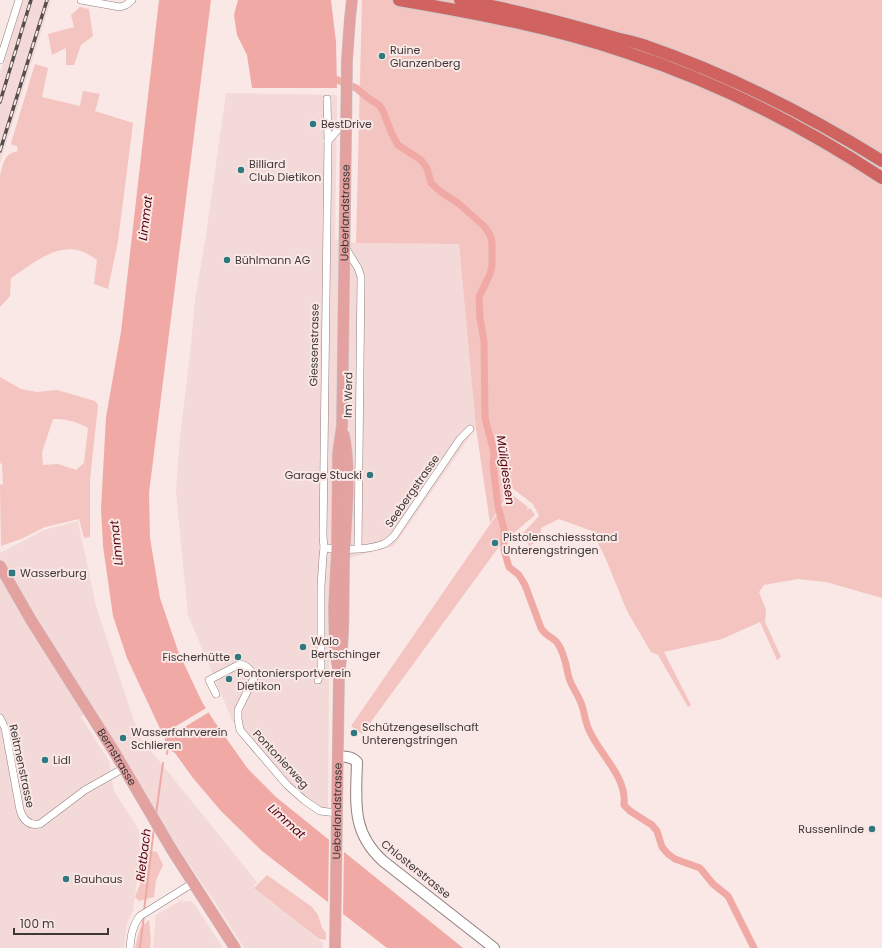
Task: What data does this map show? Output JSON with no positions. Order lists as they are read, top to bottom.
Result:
{
  "streets": {
    "main road": ["Ueberlandstrasse", "Bernstrasse"],
    "street": [
      "Giessenstrasse",
      "Im Werd",
      "Seebergstrasse",
      "Pontonierweg",
      "Reitmenstrasse",
      "Chlosterstrasse"
    ]
  },
  "crossings": [
    ["Ueberlandstrasse", "Im Werd"],
    ["Ueberlandstrasse", "Seebergstrasse"],
    ["Ueberlandstrasse", "Pontonierweg"],
    ["Ueberlandstrasse", "Chlosterstrasse"],
    ["Im Werd", "Seebergstrasse"],
    ["Bernstrasse", "Reitmenstrasse"]
  ],
  "water": ["Limmat", "Müligiessen", "Rietbach"],
  "places": {
    "other": [
      "Ruine Glanzenberg",
      "BestDrive",
      "Billiard Club Dietikon",
      "Bühlmann AG",
      "Garage Stucki",
      "Pistolenschiessstand Unterengstringen",
      "Walo Bertschinger",
      "Fischerhütte",
      "Pontoniersportverein Dietikon",
      "Schützengesellschaft Unterengstringen",
      "Wasserfahrverein Schlieren",
      "Lidl",
      "Russenlinde",
      "Bauhaus"
    ],
    "transit": ["Wasserburg"]
  },
  "scale_bar": "100 m"
}
